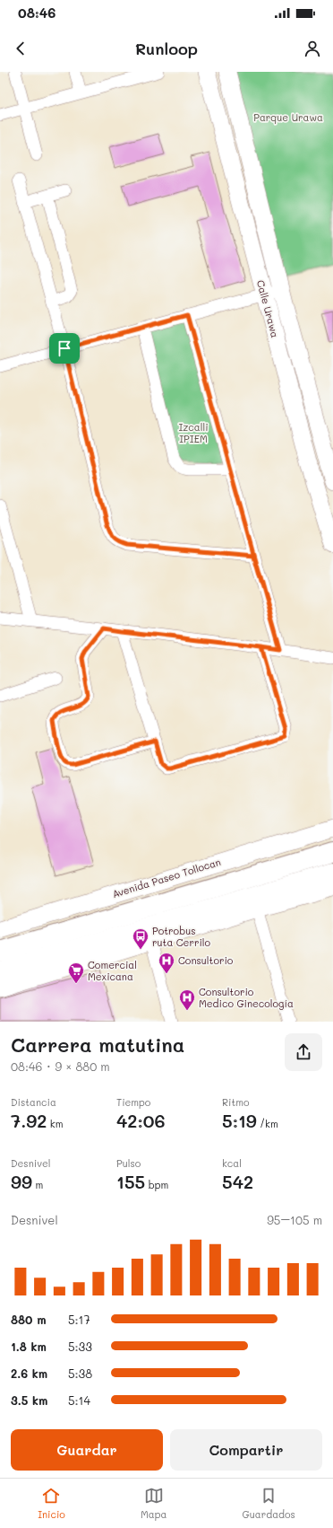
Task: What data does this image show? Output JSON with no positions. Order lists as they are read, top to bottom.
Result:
{
  "streets": {
    "main road": ["Calle Urawa", "Avenida Paseo Tollocan"]
  },
  "parks": ["Parque Urawa", "Izcalli IPIEM"],
  "places": {
    "bus stop": ["Potrobus ruta Cerrilo"],
    "hospital": ["Consultorio", "Consultorio Medico Ginecología"],
    "supermarket": ["Comercial Mexicana"]
  },
  "page": {
    "status": "08:46",
    "header": "Runloop",
    "heading": ["Carrera matutina", "08:46 · 9 × 880 m"],
    "stats": [
      ["Distancia", "7.92 km"],
      ["Tiempo", "42:06"],
      ["Ritmo", "5:19 /km"],
      ["Desnivel", "99 m"],
      ["Pulso", "155 bpm"],
      ["kcal", "542"]
    ],
    "chart": ["Desnivel", "95–105 m"],
    "list": [
      {
        "name": "880 m",
        "note": "5:17"
      },
      {
        "name": "1.8 km",
        "note": "5:33"
      },
      {
        "name": "2.6 km",
        "note": "5:38"
      },
      {
        "name": "3.5 km",
        "note": "5:14"
      }
    ],
    "buttons": ["Guardar", "Compartir"],
    "tabs": ["Inicio", "Mapa", "Guardados"]
  }
}
